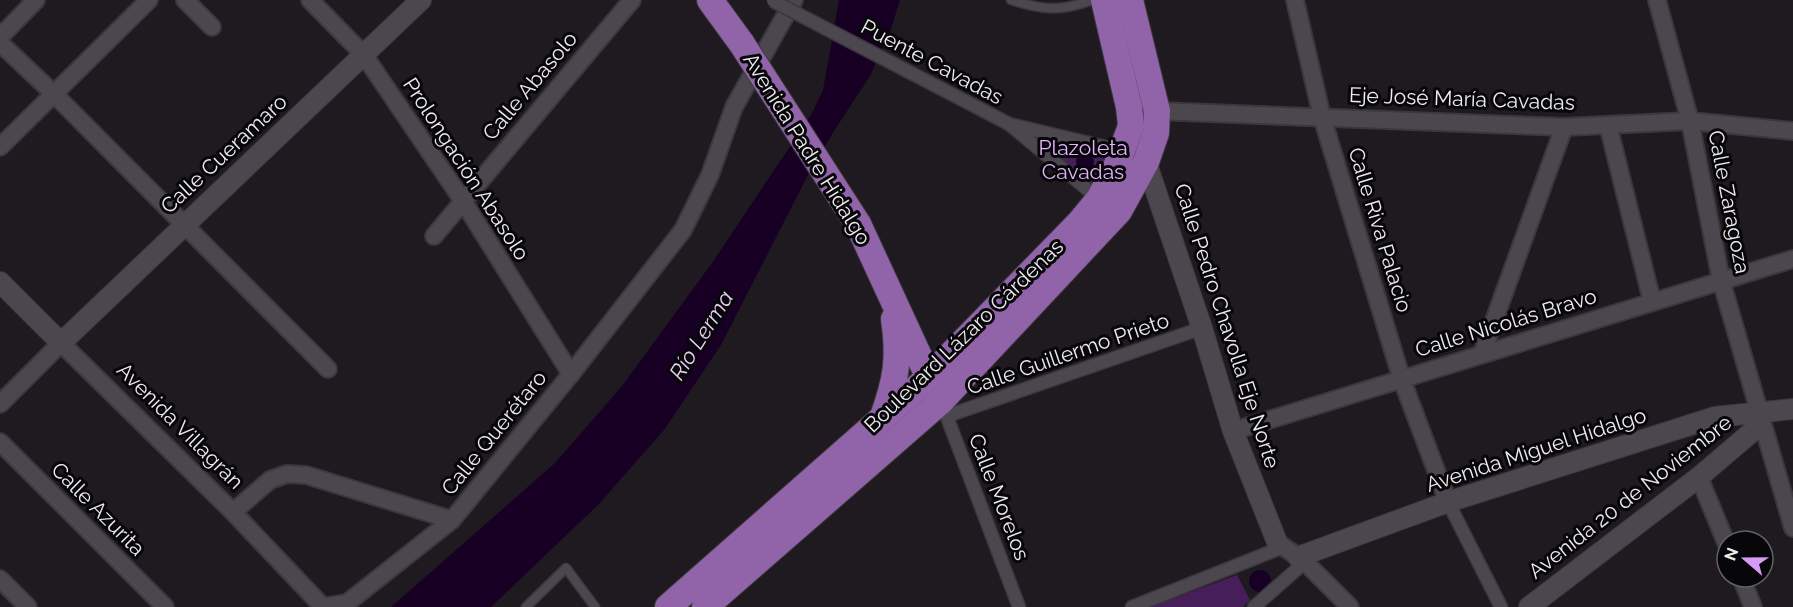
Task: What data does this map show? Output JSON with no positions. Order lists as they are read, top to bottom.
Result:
{
  "streets": {
    "main road": ["Avenida Padre Hidalgo", "Boulevard Lázaro Cárdenas"],
    "street": [
      "Puente Cavadas",
      "Calle Abasolo",
      "Eje José María Cavadas",
      "Calle Cueramaro",
      "Prolongación Abasolo",
      "Calle Zaragoza",
      "Calle Riva Palacio",
      "Calle Nicolás Bravo",
      "Calle Pedro Chavolla Eje Norte",
      "Calle Guillermo Prieto",
      "Avenida Villagrán",
      "Calle Querétaro",
      "Avenida Miguel Hidalgo",
      "Calle Morelos",
      "Avenida 20 de Noviembre",
      "Calle Azurita"
    ]
  },
  "crossings": [
    ["Calle Abasolo", "Prolongación Abasolo"],
    ["Eje José María Cavadas", "Calle Zaragoza"],
    ["Eje José María Cavadas", "Calle Riva Palacio"],
    ["Eje José María Cavadas", "Calle Pedro Chavolla Eje Norte"],
    ["Eje José María Cavadas", "Boulevard Lázaro Cárdenas"],
    ["Avenida Padre Hidalgo", "Boulevard Lázaro Cárdenas"],
    ["Avenida Padre Hidalgo", "Calle Guillermo Prieto"],
    ["Avenida Padre Hidalgo", "Calle Morelos"],
    ["Calle Cueramaro", "Prolongación Abasolo"],
    ["Calle Cueramaro", "Avenida Villagrán"],
    ["Prolongación Abasolo", "Calle Querétaro"],
    ["Calle Zaragoza", "Calle Nicolás Bravo"],
    ["Calle Zaragoza", "Avenida Miguel Hidalgo"],
    ["Calle Zaragoza", "Avenida 20 de Noviembre"],
    ["Calle Riva Palacio", "Calle Nicolás Bravo"],
    ["Calle Riva Palacio", "Avenida Miguel Hidalgo"],
    ["Calle Nicolás Bravo", "Calle Pedro Chavolla Eje Norte"],
    ["Calle Pedro Chavolla Eje Norte", "Boulevard Lázaro Cárdenas"],
    ["Calle Pedro Chavolla Eje Norte", "Calle Guillermo Prieto"],
    ["Calle Pedro Chavolla Eje Norte", "Avenida Miguel Hidalgo"],
    ["Boulevard Lázaro Cárdenas", "Calle Guillermo Prieto"],
    ["Boulevard Lázaro Cárdenas", "Calle Morelos"],
    ["Calle Guillermo Prieto", "Calle Morelos"],
    ["Avenida Villagrán", "Calle Querétaro"],
    ["Avenida Miguel Hidalgo", "Avenida 20 de Noviembre"]
  ],
  "water": ["Río Lerma"],
  "parks": ["Plazoleta Cavadas"],
  "north": "left"
}
